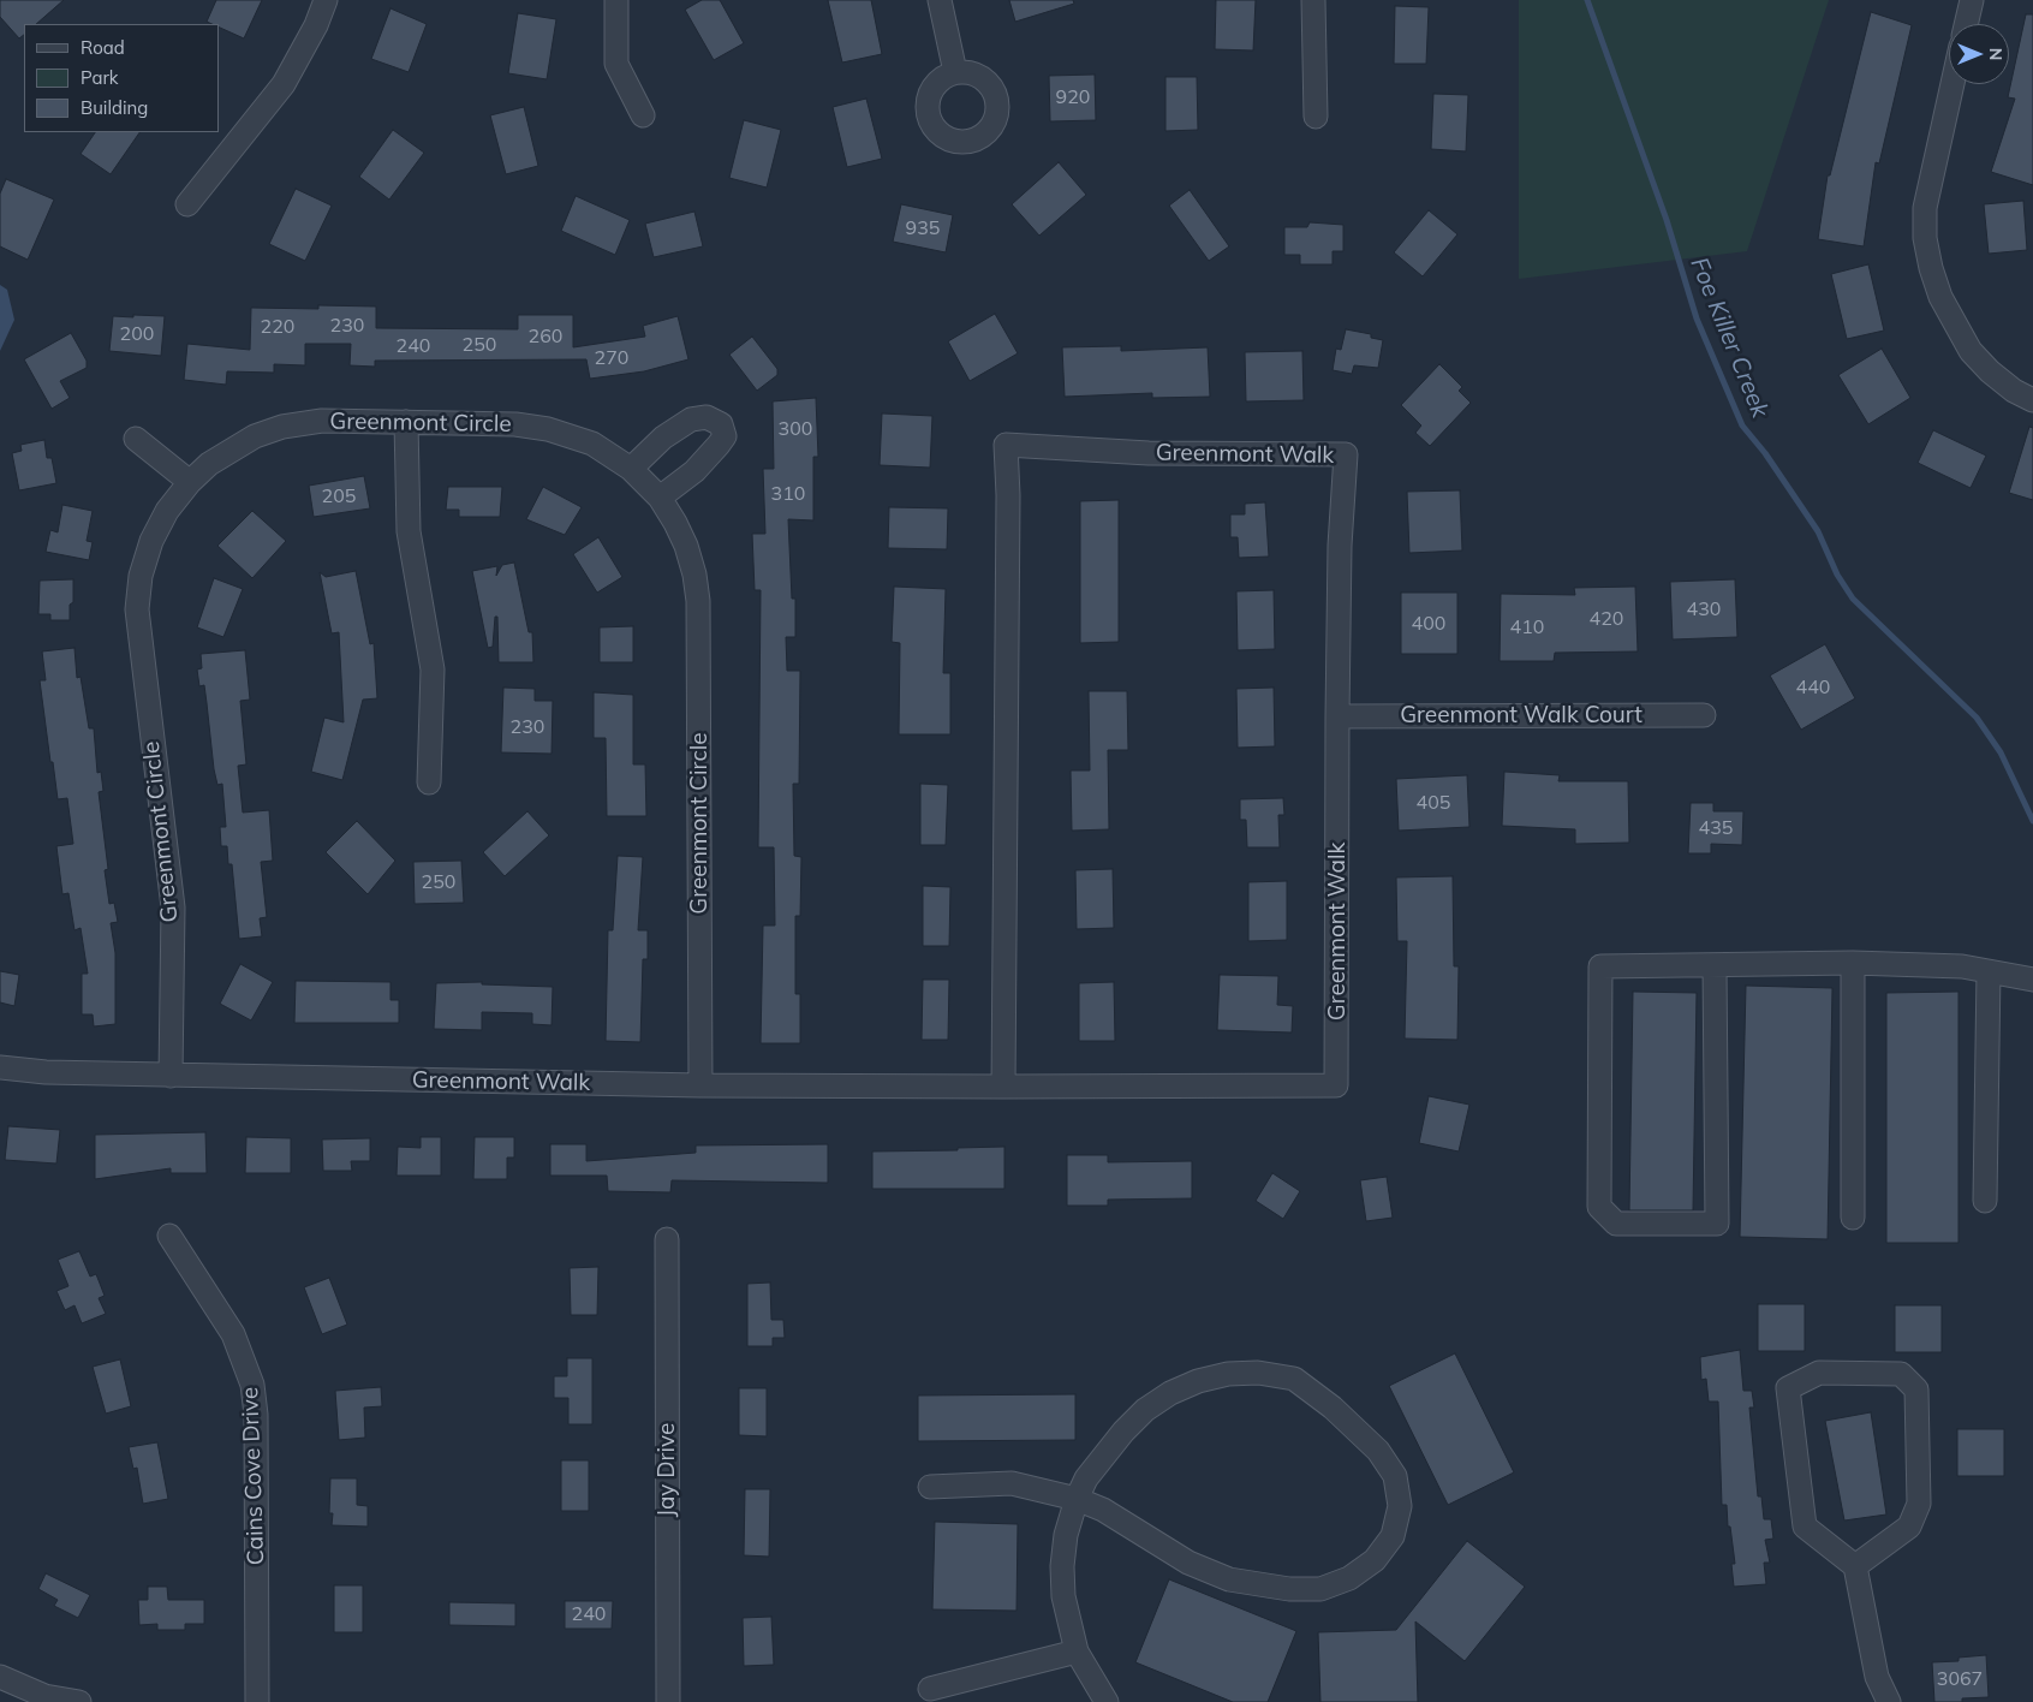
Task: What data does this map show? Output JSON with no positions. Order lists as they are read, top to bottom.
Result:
{
  "streets": {
    "street": [
      "Greenmont Circle",
      "Greenmont Walk",
      "Greenmont Walk Court",
      "Jay Drive",
      "Cains Cove Drive"
    ]
  },
  "crossings": [
    ["Greenmont Circle", "Greenmont Walk"],
    ["Greenmont Walk", "Greenmont Walk Court"]
  ],
  "water": ["Foe Killer Creek"],
  "house_numbers": [
    "920",
    "935",
    "230",
    "220",
    "200",
    "260",
    "250",
    "240",
    "270",
    "300",
    "310",
    "205",
    "430",
    "420",
    "400",
    "410",
    "440",
    "230",
    "405",
    "435",
    "250",
    "240",
    "3067"
  ],
  "legend": ["Road", "Park", "Building"],
  "north": "right"
}
